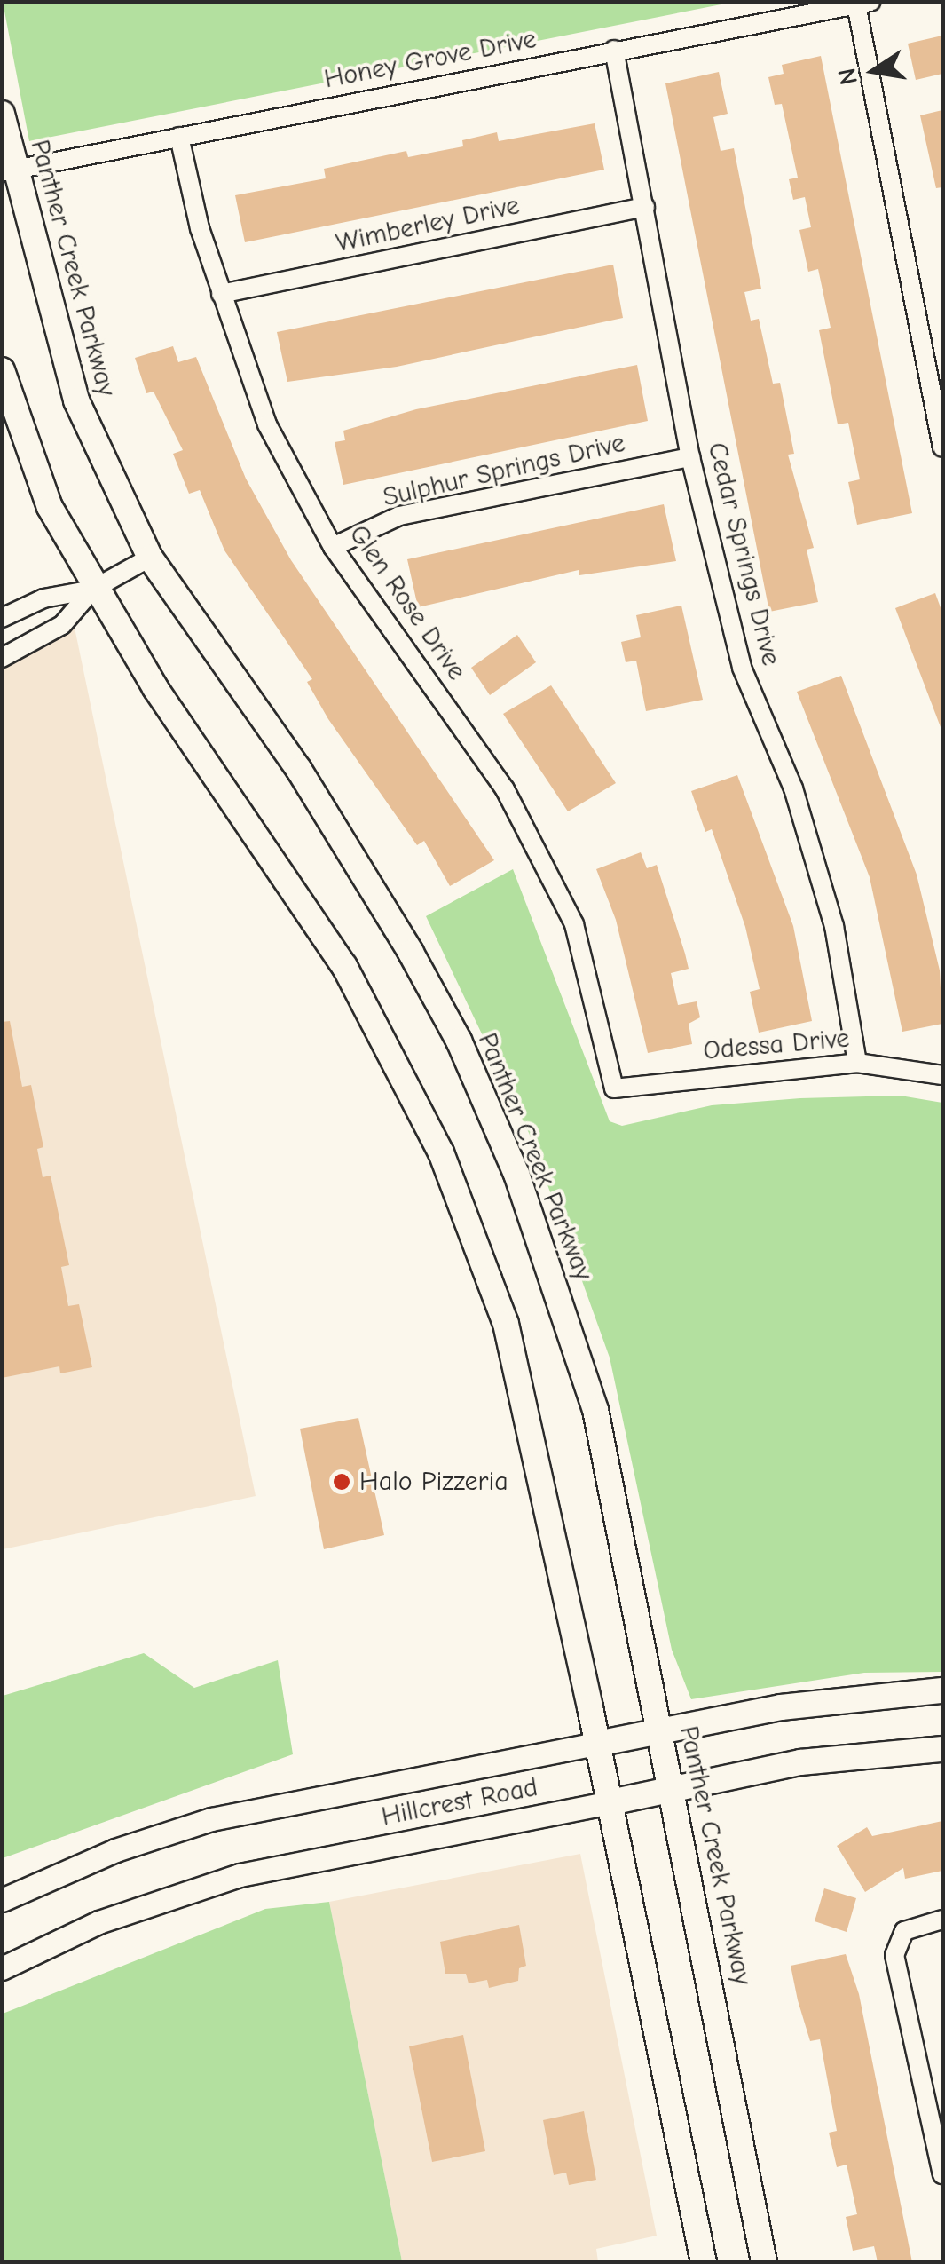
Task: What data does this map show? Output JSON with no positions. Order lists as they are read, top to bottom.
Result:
{
  "streets": {
    "main road": ["Panther Creek Parkway", "Hillcrest Road"],
    "street": [
      "Honey Grove Drive",
      "Wimberley Drive",
      "Sulphur Springs Drive",
      "Cedar Springs Drive",
      "Glen Rose Drive",
      "Odessa Drive"
    ]
  },
  "crossings": [
    ["Honey Grove Drive", "Panther Creek Parkway"],
    ["Honey Grove Drive", "Cedar Springs Drive"],
    ["Honey Grove Drive", "Glen Rose Drive"],
    ["Wimberley Drive", "Cedar Springs Drive"],
    ["Wimberley Drive", "Glen Rose Drive"],
    ["Panther Creek Parkway", "Hillcrest Road"],
    ["Sulphur Springs Drive", "Cedar Springs Drive"],
    ["Sulphur Springs Drive", "Glen Rose Drive"],
    ["Cedar Springs Drive", "Odessa Drive"],
    ["Glen Rose Drive", "Odessa Drive"]
  ],
  "places": ["Halo Pizzeria"],
  "north": "left"
}
